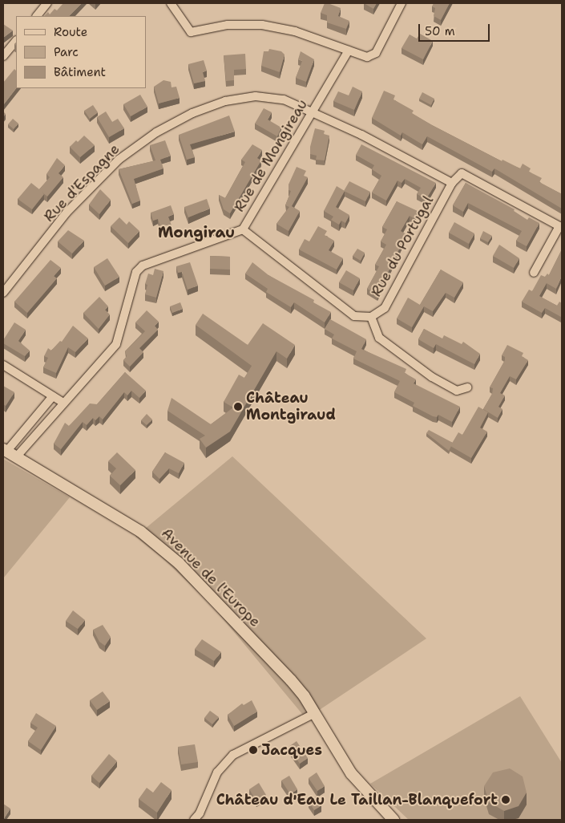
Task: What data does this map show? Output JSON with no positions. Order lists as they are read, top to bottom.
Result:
{
  "streets": {
    "street": [
      "Rue de Mongireau",
      "Rue d'Espagne",
      "Rue du Portugal",
      "Avenue de l'Europe"
    ]
  },
  "crossings": [
    ["Rue de Mongireau", "Rue d'Espagne"],
    ["Rue de Mongireau", "Rue du Portugal"],
    ["Rue de Mongireau", "Avenue de l'Europe"]
  ],
  "districts": ["Mongirau"],
  "places": ["Château Montgiraud", "Jacques", "Château d'Eau Le Taillan-Blanquefort"],
  "legend": ["Route", "Parc", "Bâtiment"],
  "scale_bar": "50 m"
}
